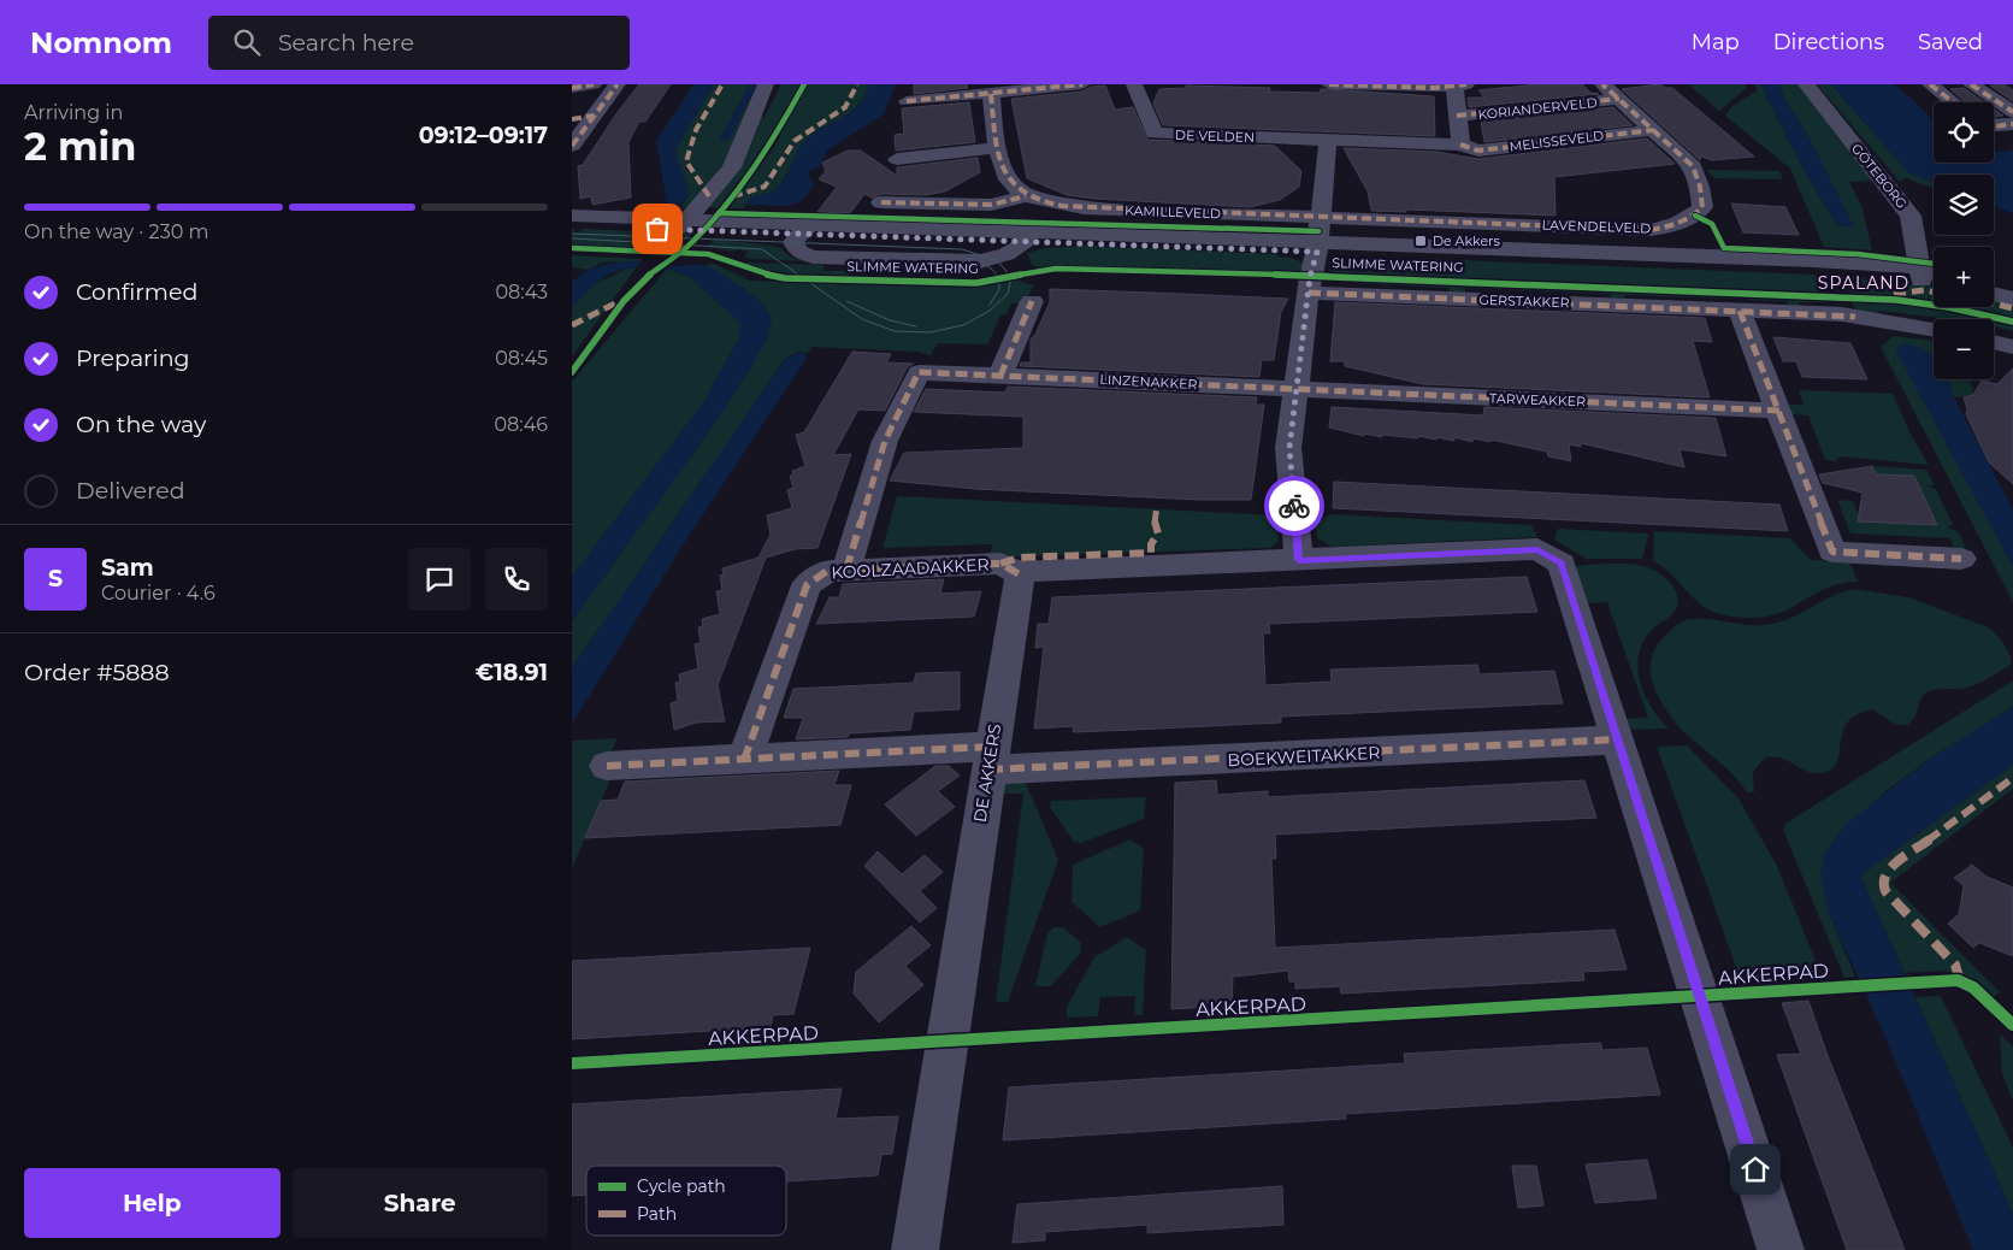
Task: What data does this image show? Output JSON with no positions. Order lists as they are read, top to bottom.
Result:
{
  "streets": {
    "street": [
      "KORIANDERVELD",
      "DE VELDEN",
      "MELISSEVELD",
      "GÖTEBORG",
      "KAMILLEVELD",
      "LAVENDELVELD",
      "SLIMME WATERING",
      "GERSTAKKER",
      "LINZENAKKER",
      "TARWEAKKER",
      "KOOLZAADAKKER",
      "BOEKWEITAKKER",
      "DE AKKERS"
    ],
    "cycle path": ["AKKERPAD"]
  },
  "crossings": [
    ["KORIANDERVELD", "LAVENDELVELD"],
    ["DE VELDEN", "MELISSEVELD"],
    ["MELISSEVELD", "LAVENDELVELD"],
    ["GÖTEBORG", "SLIMME WATERING"],
    ["KAMILLEVELD", "LAVENDELVELD"],
    ["LINZENAKKER", "TARWEAKKER"],
    ["LINZENAKKER", "KOOLZAADAKKER"],
    ["KOOLZAADAKKER", "DE AKKERS"],
    ["BOEKWEITAKKER", "DE AKKERS"]
  ],
  "districts": ["SPALAND"],
  "places": {
    "transit": ["De Akkers"]
  },
  "legend": ["Cycle path", "Path"],
  "page": {
    "header": "Nomnom",
    "search": "Search here",
    "nav": ["Map", "Directions", "Saved"],
    "heading": ["2 min", "Arriving in", "09:12–09:17"],
    "panel": [
      "Sam",
      "Courier · 4.6",
      "Order #5888",
      "€18.91"
    ],
    "map_buttons": ["+", "−"],
    "bar": "On the way · 230 m",
    "list": [
      ["Confirmed", "08:43"],
      ["Preparing", "08:45"],
      ["On the way", "08:46"],
      "Delivered"
    ],
    "round": "S",
    "buttons": ["Help", "Share"]
  }
}
